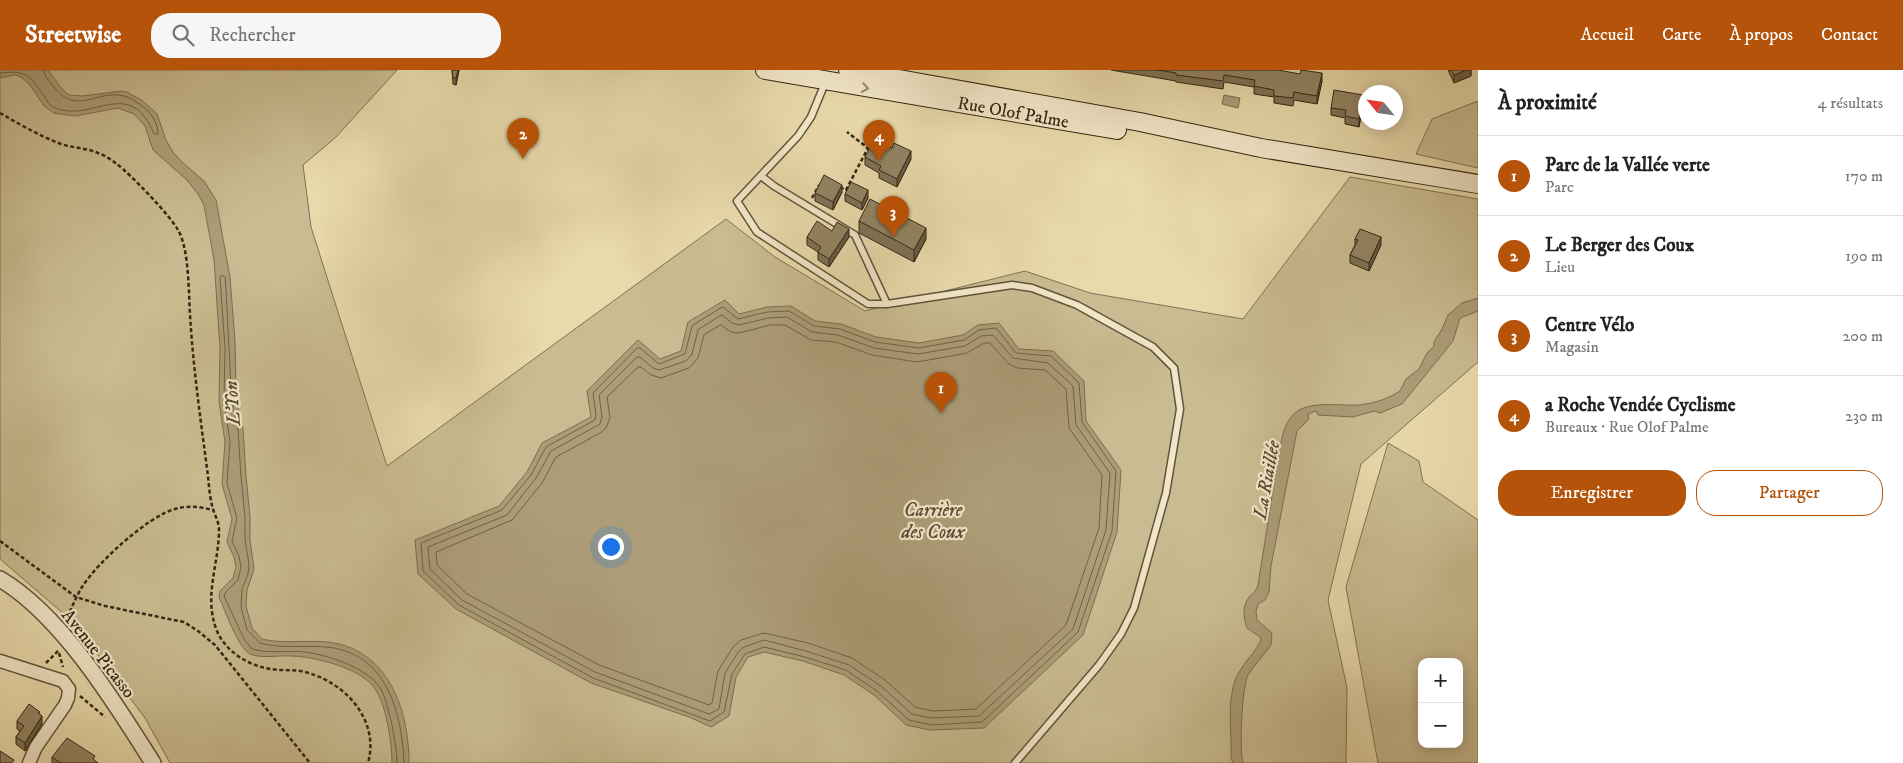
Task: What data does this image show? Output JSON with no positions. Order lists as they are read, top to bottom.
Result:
{
  "streets": {
    "main road": ["Rue Olof Palme"],
    "street": ["Avenue Picasso"]
  },
  "water": ["L'Yon", "La Riaillée", "Carrière des Coux"],
  "north": "top left",
  "page": {
    "header": "Streetwise",
    "search": "Rechercher",
    "nav": [
      "Accueil",
      "Carte",
      "À propos",
      "Contact"
    ],
    "heading": ["À proximité", "4 résultats"],
    "pins": [
      "2",
      "4",
      "3",
      "1"
    ],
    "list": [
      {
        "mark": "1",
        "name": "Parc de la Vallée verte",
        "note": "Parc",
        "value": "170 m"
      },
      {
        "mark": "2",
        "name": "Le Berger des Coux",
        "note": "Lieu",
        "value": "190 m"
      },
      {
        "mark": "3",
        "name": "Centre Vélo",
        "note": "Magasin",
        "value": "200 m"
      },
      {
        "mark": "4",
        "name": "a Roche Vendée Cyclisme",
        "note": "Bureaux · Rue Olof Palme",
        "value": "230 m"
      }
    ],
    "buttons": ["Enregistrer", "Partager"],
    "map_buttons": ["+", "−"]
  }
}
